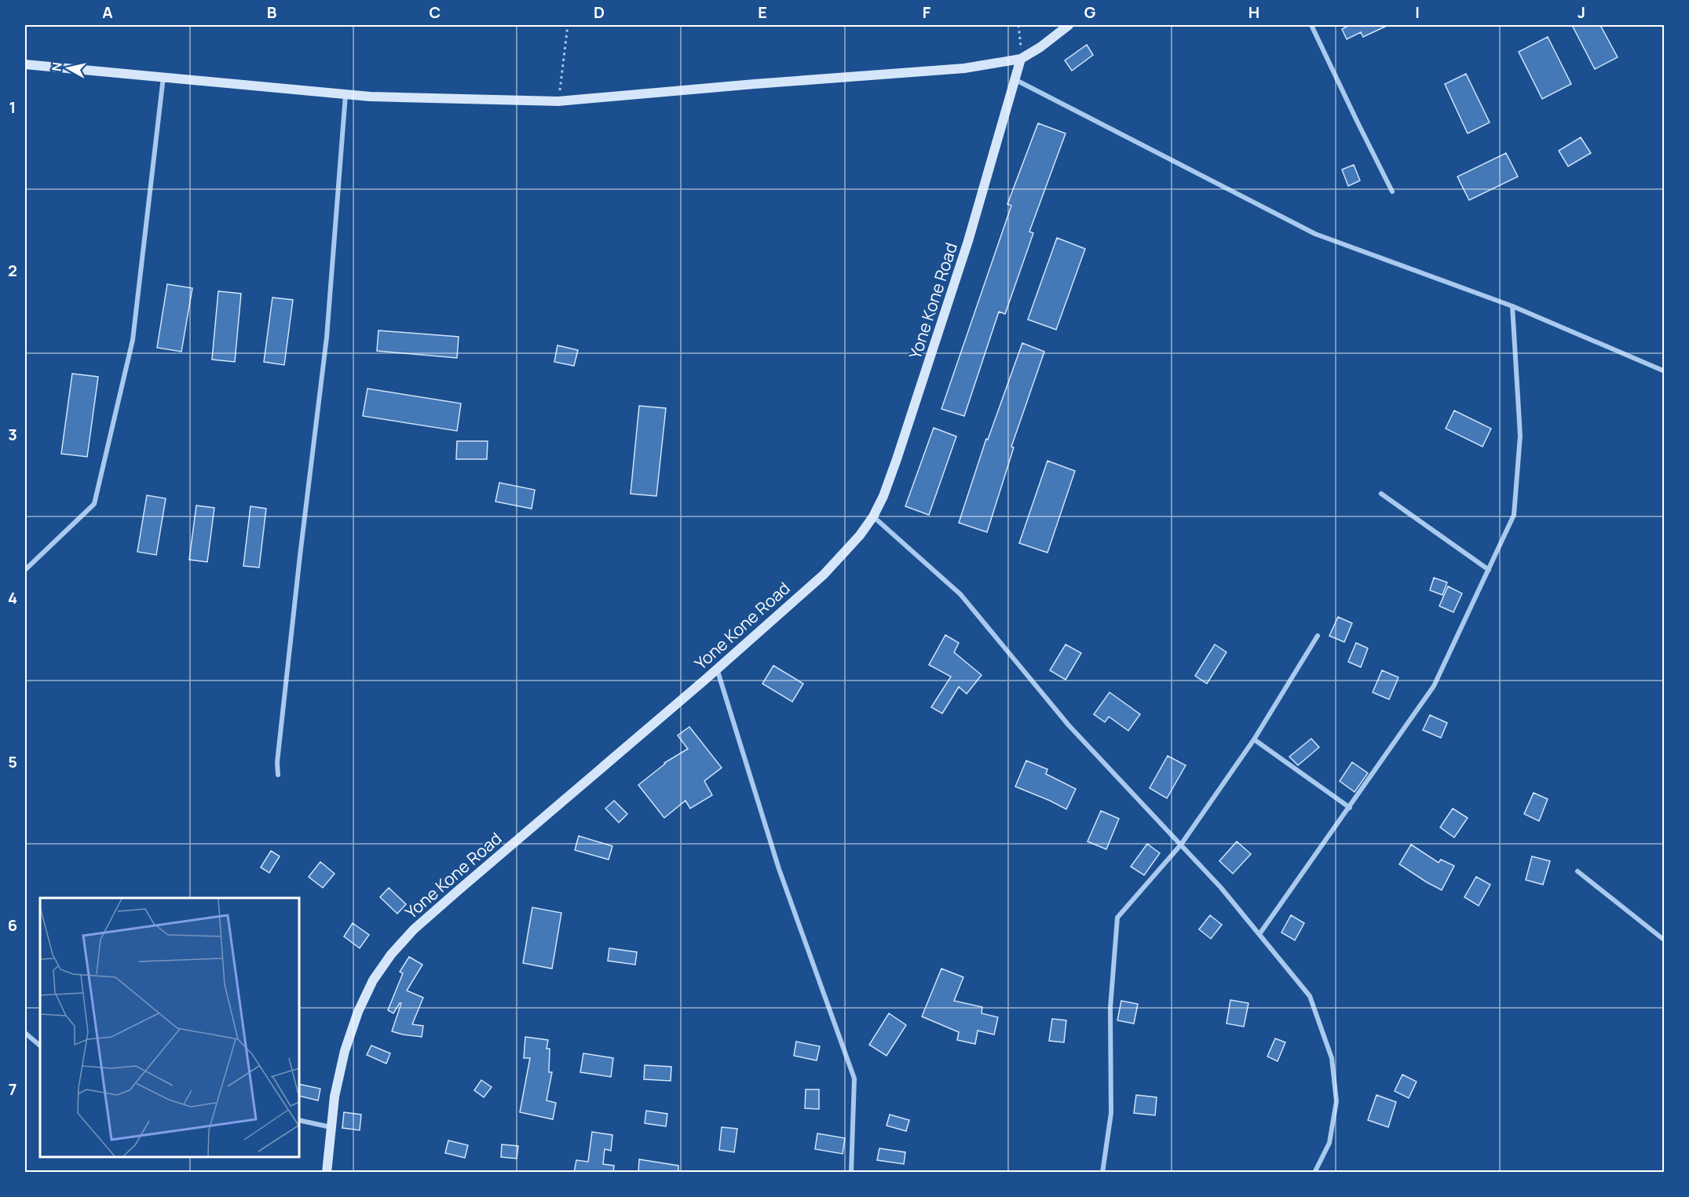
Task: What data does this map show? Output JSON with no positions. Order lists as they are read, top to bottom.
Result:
{
  "streets": {
    "street": ["Yone Kone Road"]
  },
  "north": "left",
  "grid": {
    "columns": [
      "A",
      "B",
      "C",
      "D",
      "E",
      "F",
      "G",
      "H",
      "I",
      "J"
    ],
    "rows": [
      "1",
      "2",
      "3",
      "4",
      "5",
      "6",
      "7"
    ]
  }
}
